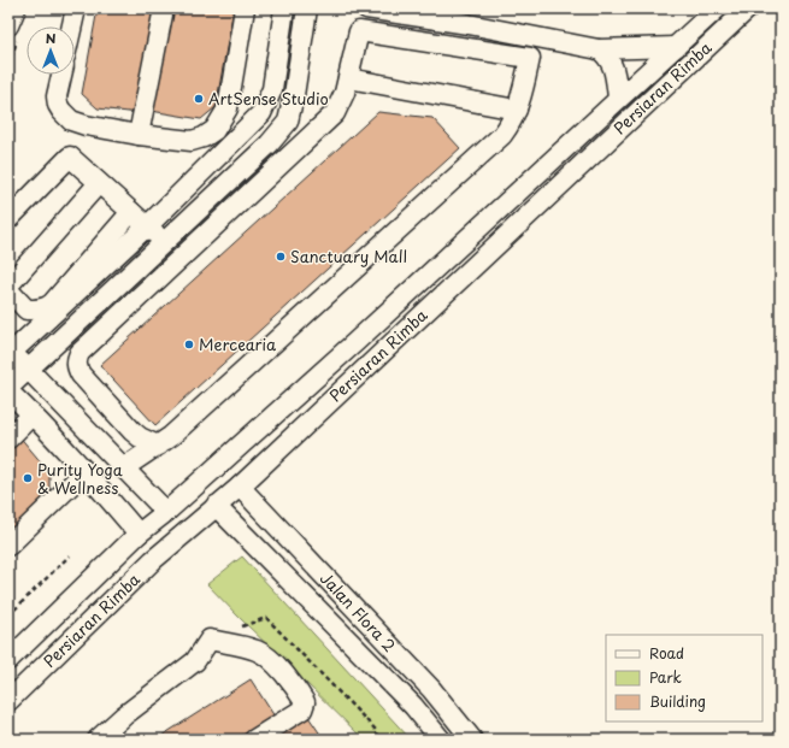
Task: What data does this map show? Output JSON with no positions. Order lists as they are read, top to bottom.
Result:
{
  "streets": {
    "street": ["Persiaran Rimba", "Jalan Flora 2"]
  },
  "crossings": [
    ["Persiaran Rimba", "Jalan Flora 2"]
  ],
  "places": [
    "ArtSense Studio",
    "Sanctuary Mall",
    "Mercearia",
    "Purity Yoga & Wellness"
  ],
  "legend": ["Road", "Park", "Building"],
  "north": "top"
}
